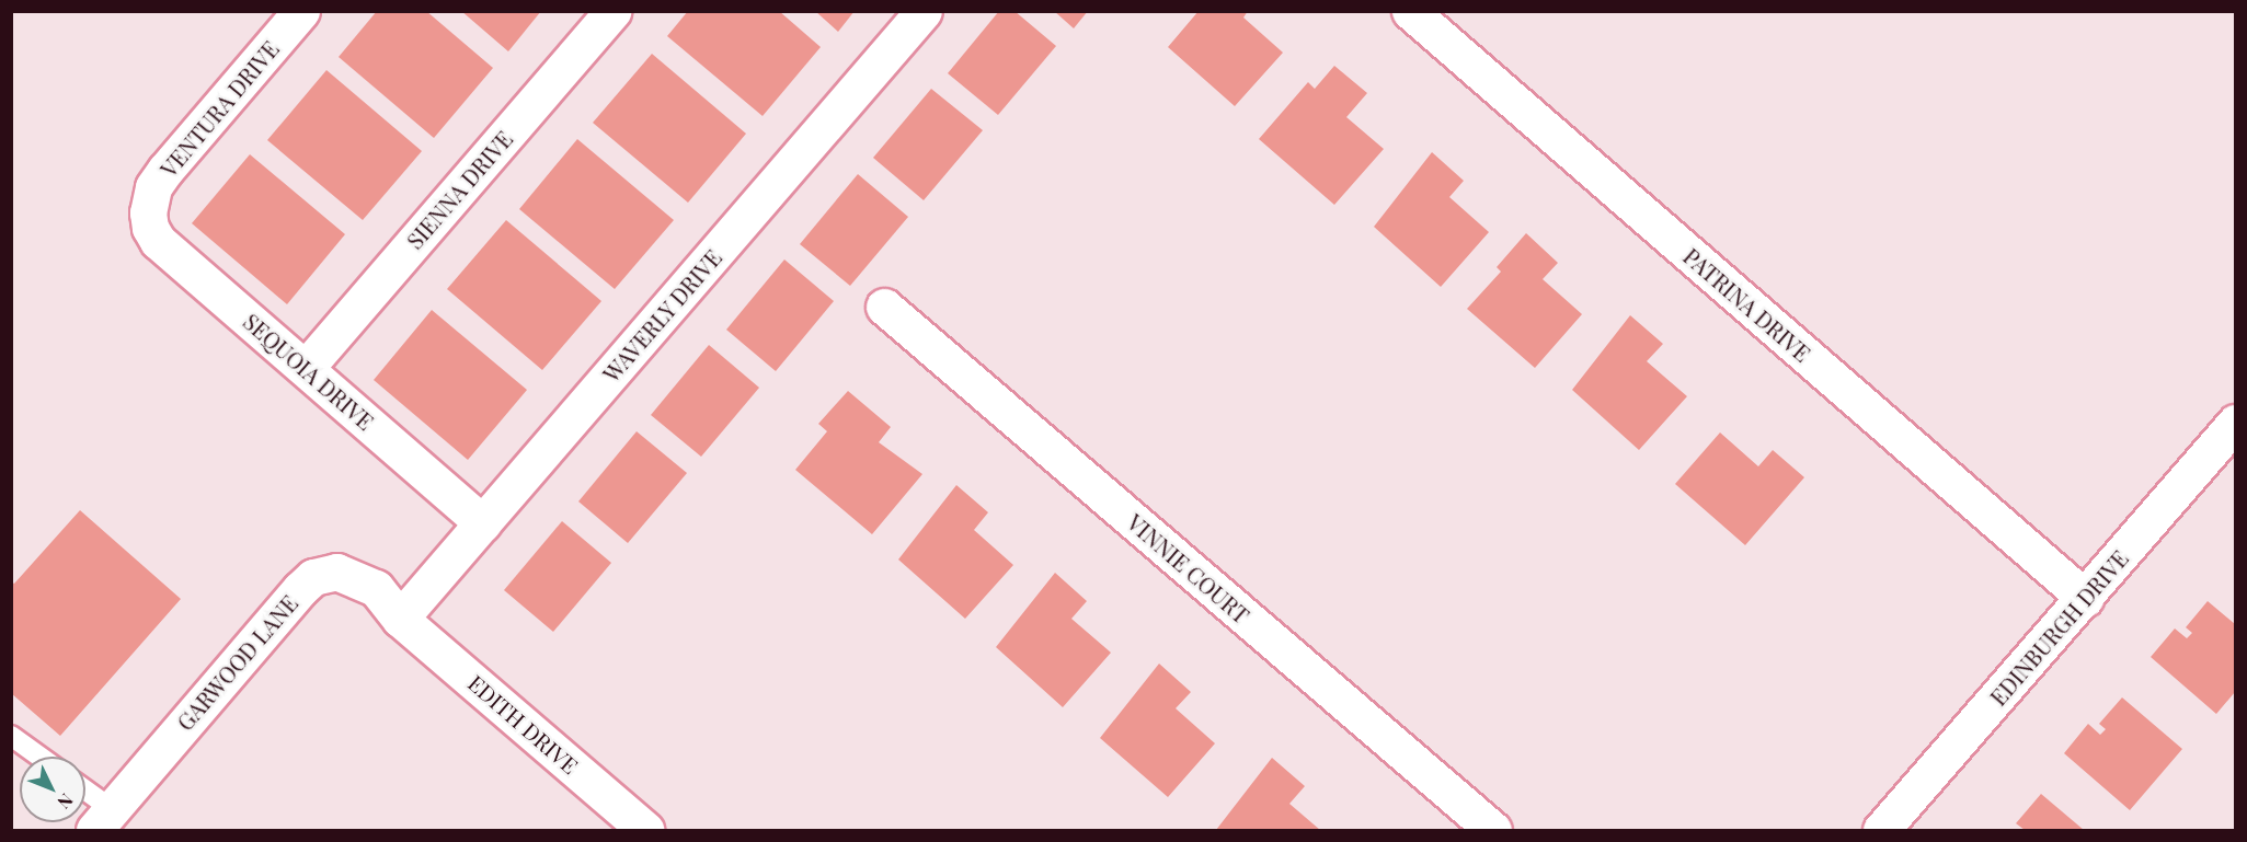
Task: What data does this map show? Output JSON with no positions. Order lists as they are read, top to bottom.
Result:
{
  "streets": {
    "street": [
      "VENTURA DRIVE",
      "SIENNA DRIVE",
      "PATRINA DRIVE",
      "WAVERLY DRIVE",
      "SEQUOIA DRIVE",
      "VINNIE COURT",
      "EDINBURGH DRIVE",
      "GARWOOD LANE",
      "EDITH DRIVE"
    ]
  },
  "crossings": [
    ["VENTURA DRIVE", "SEQUOIA DRIVE"],
    ["SIENNA DRIVE", "SEQUOIA DRIVE"],
    ["PATRINA DRIVE", "EDINBURGH DRIVE"],
    ["WAVERLY DRIVE", "SEQUOIA DRIVE"],
    ["WAVERLY DRIVE", "GARWOOD LANE"],
    ["WAVERLY DRIVE", "EDITH DRIVE"],
    ["GARWOOD LANE", "EDITH DRIVE"]
  ],
  "north": "bottom right"
}
